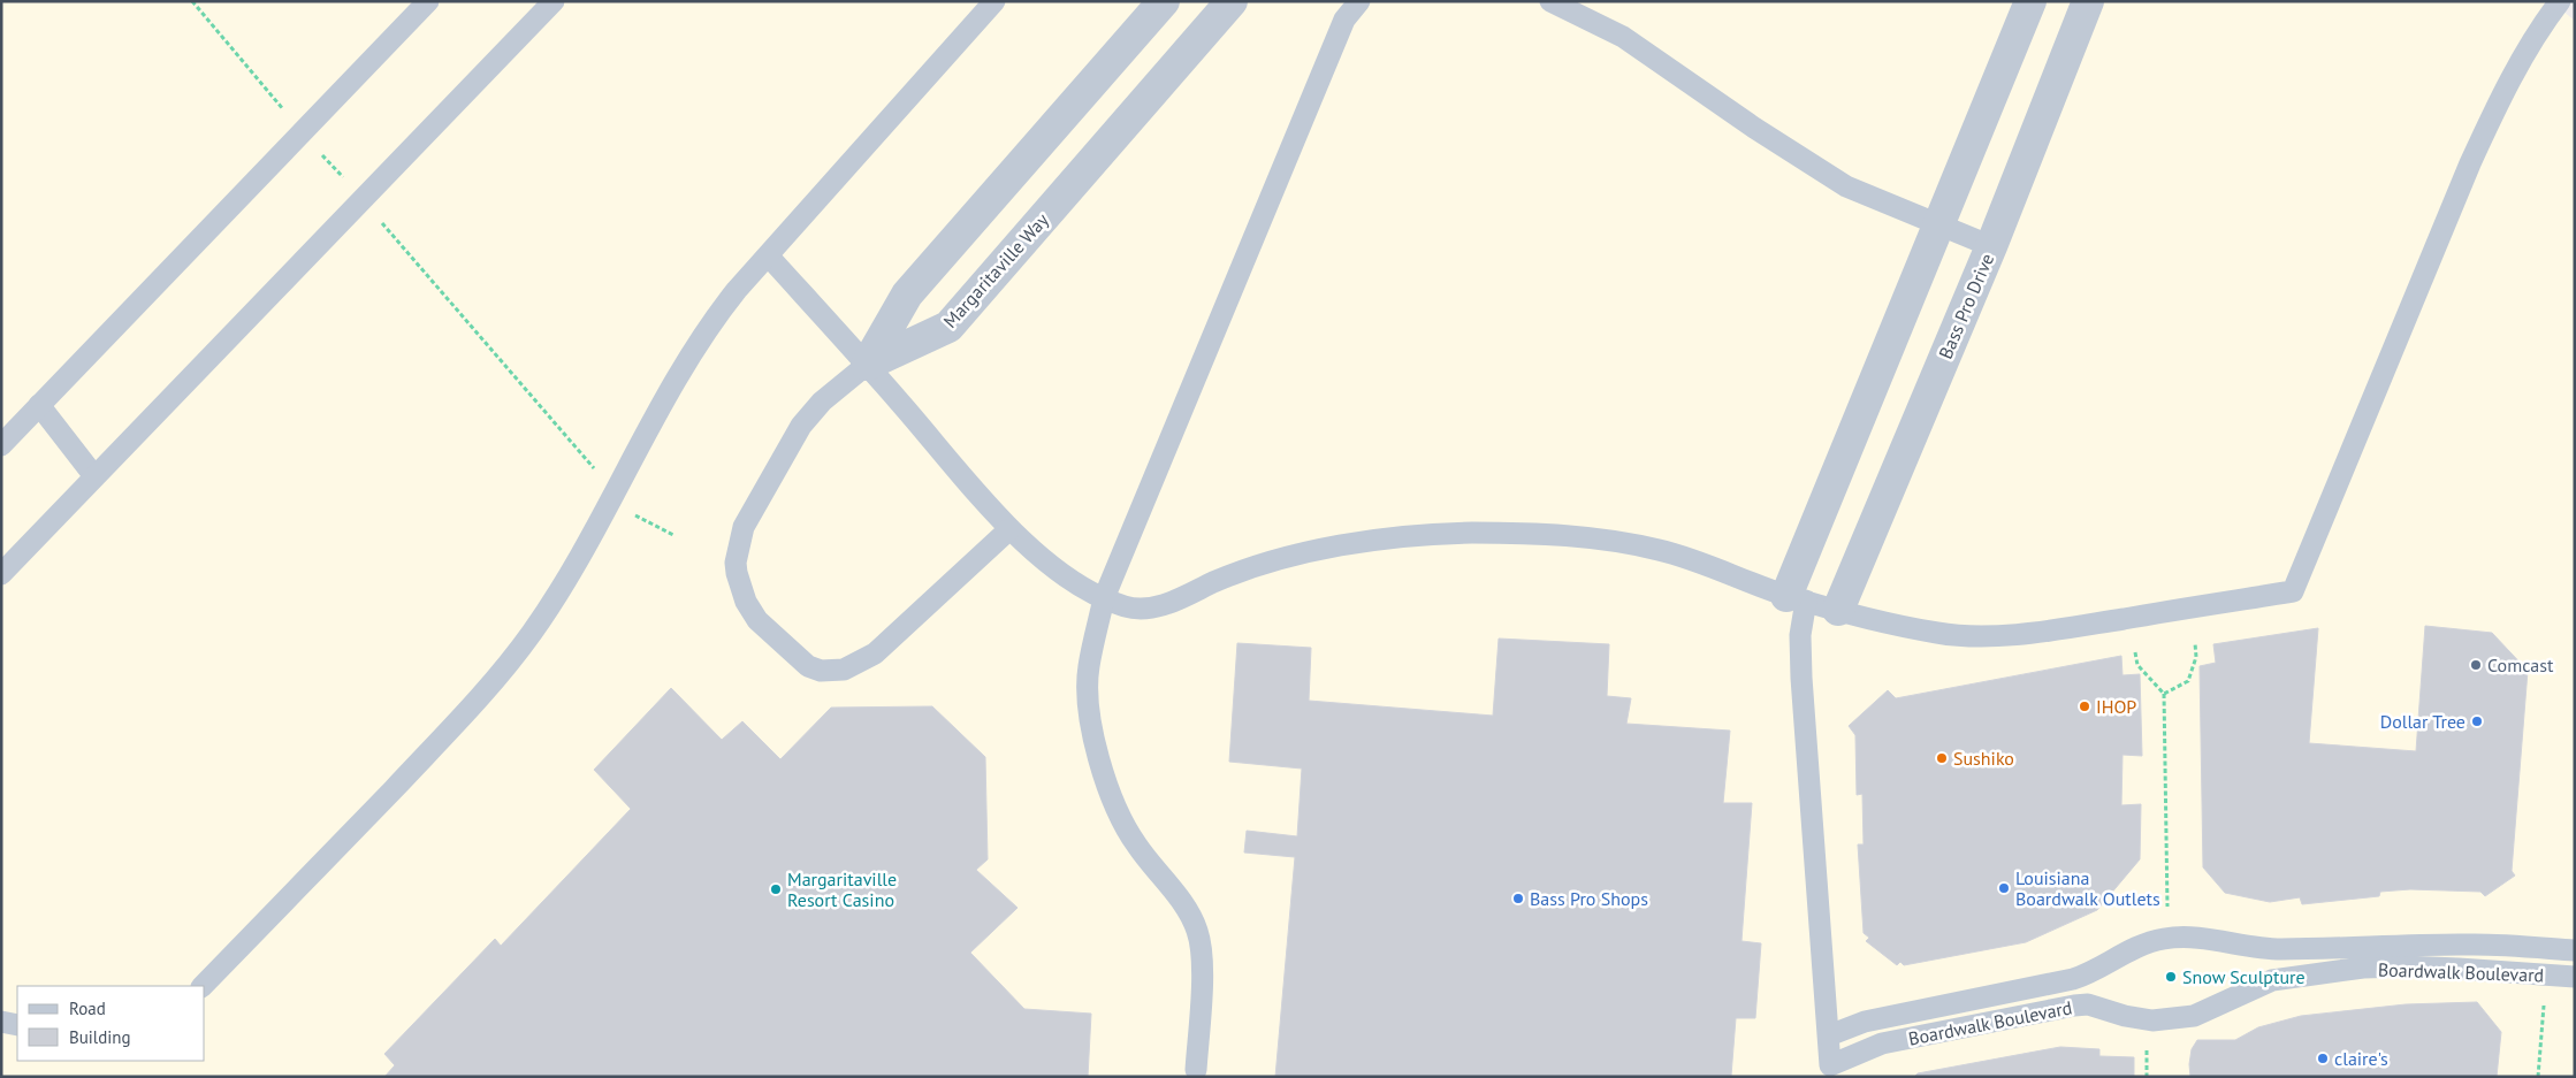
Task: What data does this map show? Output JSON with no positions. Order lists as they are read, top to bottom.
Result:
{
  "streets": {
    "street": ["Margaritaville Way", "Bass Pro Drive"],
    "lane": ["Boardwalk Boulevard"]
  },
  "places": [
    "Comcast",
    "IHOP",
    "Dollar Tree",
    "Sushiko",
    "Louisiana Boardwalk Outlets",
    "Margaritaville Resort Casino",
    "Bass Pro Shops",
    "Snow Sculpture",
    "claire's"
  ],
  "legend": ["Road", "Building"]
}
